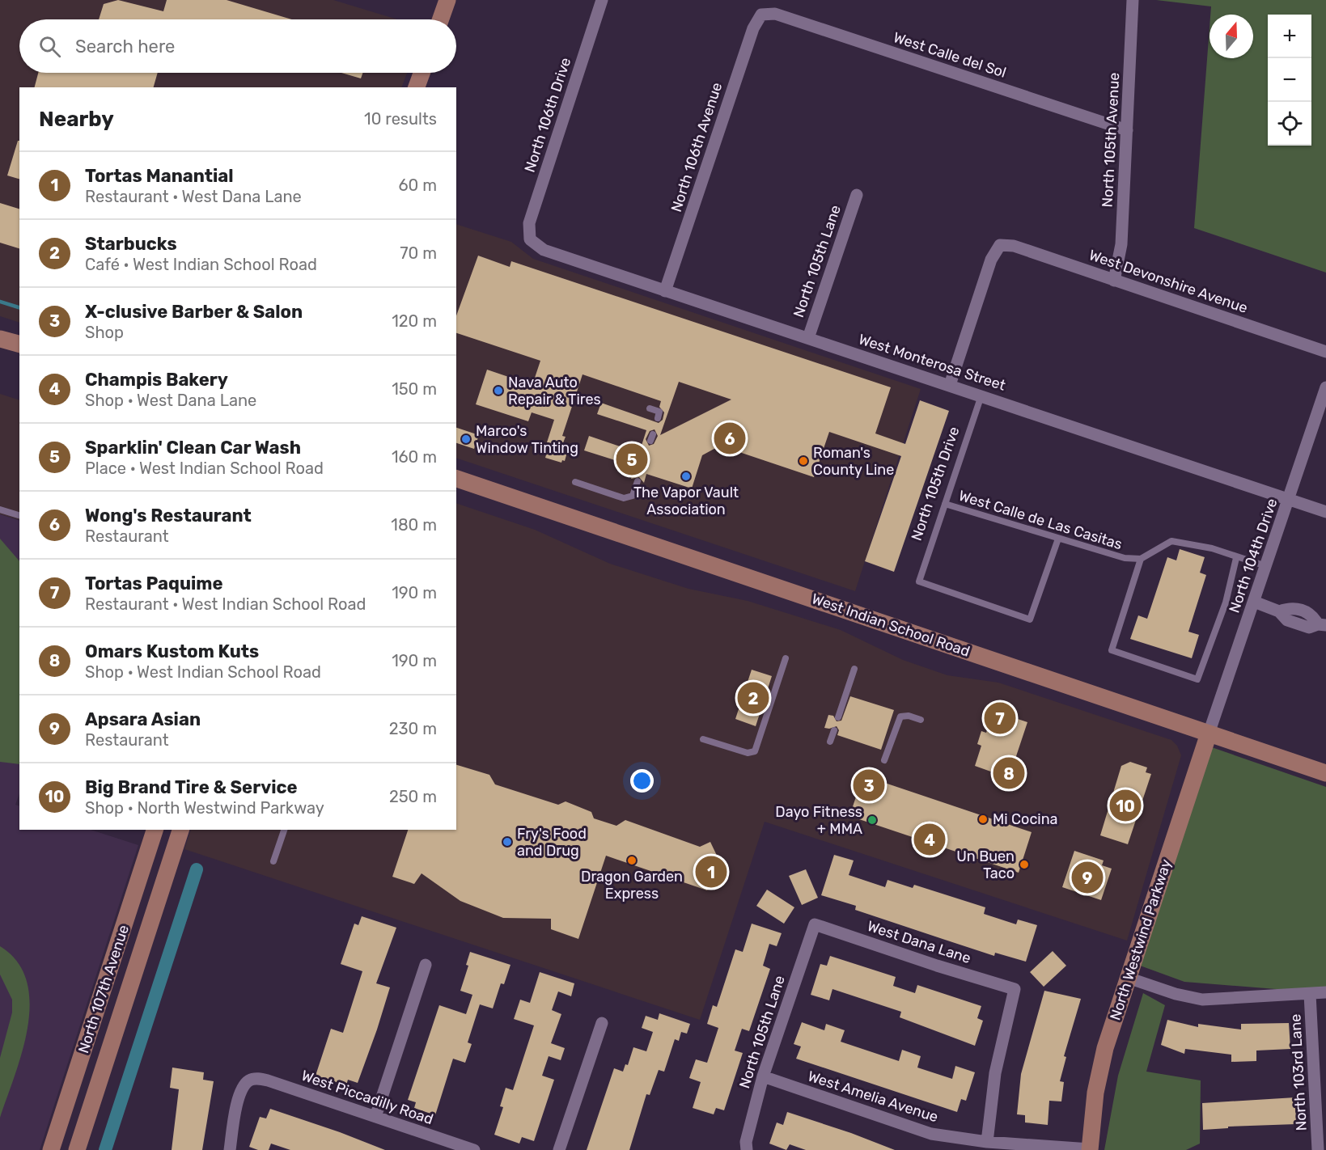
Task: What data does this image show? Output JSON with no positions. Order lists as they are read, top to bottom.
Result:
{
  "streets": {
    "main road": ["West Indian School Road", "North Westwind Parkway", "North 107th Avenue"],
    "street": [
      "West Calle del Sol",
      "North 106th Drive",
      "North 105th Avenue",
      "North 106th Avenue",
      "North 105th Lane",
      "West Devonshire Avenue",
      "West Monterosa Street",
      "North 104th Drive",
      "West Dana Lane",
      "North 103rd Lane",
      "West Amelia Avenue",
      "West Piccadilly Road"
    ],
    "lane": ["North 105th Drive", "West Calle de Las Casitas"]
  },
  "crossings": [
    ["West Calle del Sol", "North 105th Avenue"],
    ["West Calle del Sol", "North 106th Avenue"],
    ["North 106th Drive", "West Monterosa Street"],
    ["North 105th Avenue", "West Devonshire Avenue"],
    ["North 106th Avenue", "West Monterosa Street"],
    ["North 105th Lane", "West Monterosa Street"],
    ["North 105th Lane", "West Dana Lane"],
    ["North 105th Lane", "West Amelia Avenue"],
    ["West Devonshire Avenue", "West Monterosa Street"],
    ["West Monterosa Street", "North 105th Drive"],
    ["West Monterosa Street", "North 104th Drive"],
    ["North 105th Drive", "West Calle de Las Casitas"],
    ["West Calle de Las Casitas", "North 104th Drive"],
    ["North 104th Drive", "West Indian School Road"],
    ["North 104th Drive", "North Westwind Parkway"],
    ["West Indian School Road", "North Westwind Parkway"],
    ["North Westwind Parkway", "West Amelia Avenue"],
    ["West Dana Lane", "West Amelia Avenue"]
  ],
  "places": [
    "Nava Auto Repair & Tires",
    "Marco's Window Tinting",
    "Roman's County Line",
    "The Vapor Vault Association",
    "Mi Cocina",
    "Dayo Fitness + MMA",
    "Fry's Food and Drug",
    "Dragon Garden Express",
    "Un Buen Taco"
  ],
  "north": "top",
  "page": {
    "map_buttons": ["+", "−"],
    "search": "Search here",
    "heading": ["Nearby", "10 results"],
    "list": [
      {
        "mark": "1",
        "name": "Tortas Manantial",
        "note": "Restaurant · West Dana Lane",
        "value": "60 m"
      },
      {
        "mark": "2",
        "name": "Starbucks",
        "note": "Café · West Indian School Road",
        "value": "70 m"
      },
      {
        "mark": "3",
        "name": "X-clusive Barber & Salon",
        "note": "Shop",
        "value": "120 m"
      },
      {
        "mark": "4",
        "name": "Champis Bakery",
        "note": "Shop · West Dana Lane",
        "value": "150 m"
      },
      {
        "mark": "5",
        "name": "Sparklin' Clean Car Wash",
        "note": "Place · West Indian School Road",
        "value": "160 m"
      },
      {
        "mark": "6",
        "name": "Wong's Restaurant",
        "note": "Restaurant",
        "value": "180 m"
      },
      {
        "mark": "7",
        "name": "Tortas Paquime",
        "note": "Restaurant · West Indian School Road",
        "value": "190 m"
      },
      {
        "mark": "8",
        "name": "Omars Kustom Kuts",
        "note": "Shop · West Indian School Road",
        "value": "190 m"
      },
      {
        "mark": "9",
        "name": "Apsara Asian",
        "note": "Restaurant",
        "value": "230 m"
      },
      {
        "mark": "10",
        "name": "Big Brand Tire & Service",
        "note": "Shop · North Westwind Parkway",
        "value": "250 m"
      }
    ],
    "pins": [
      "6",
      "5",
      "2",
      "7",
      "8",
      "3",
      "10",
      "4",
      "1",
      "9"
    ]
  }
}
